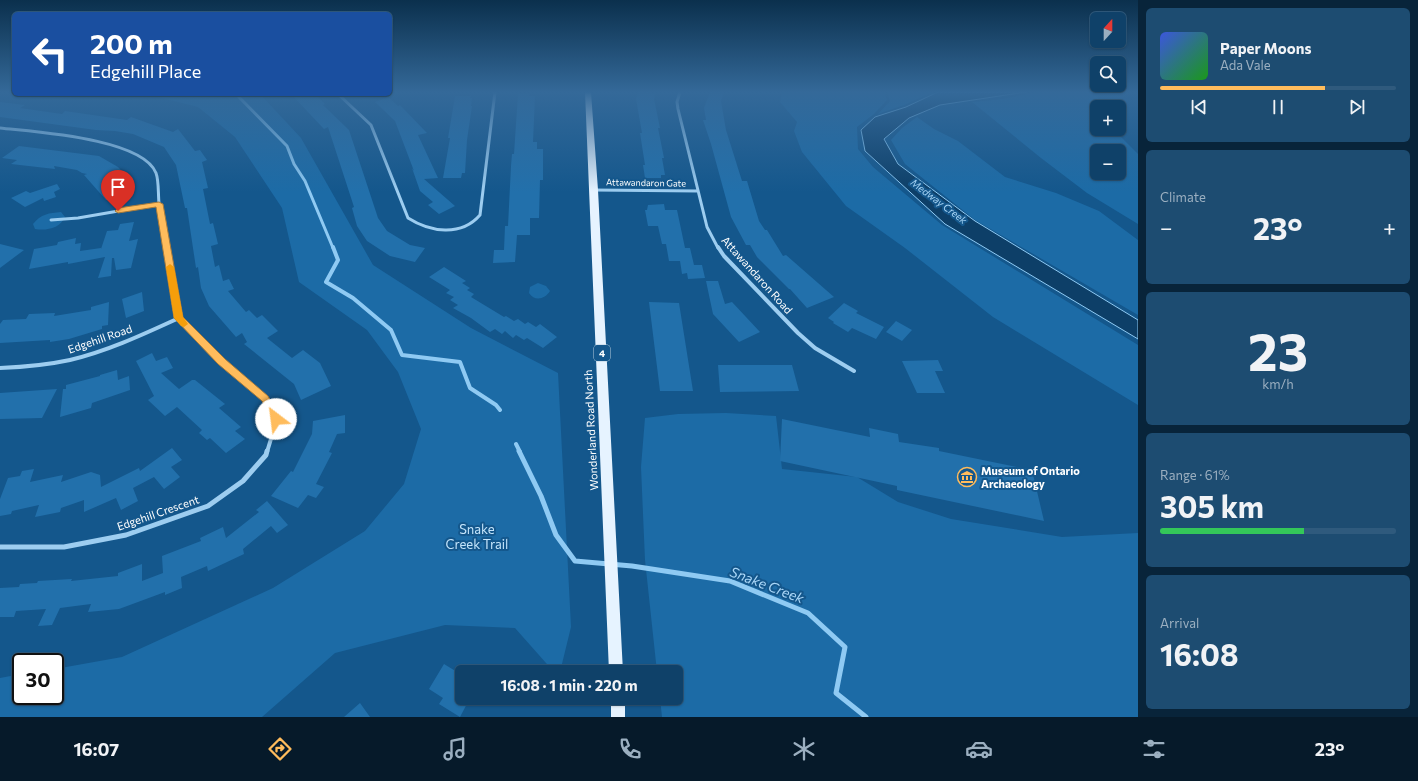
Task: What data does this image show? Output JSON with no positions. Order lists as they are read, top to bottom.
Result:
{
  "streets": {
    "main road": ["4", "Wonderland Road North"],
    "street": [
      "Attawandaron Gate",
      "Attawandaron Road",
      "Edgehill Road",
      "Edgehill Crescent"
    ]
  },
  "crossings": [
    ["Attawandaron Gate", "Attawandaron Road"],
    ["Attawandaron Gate", "Wonderland Road North"],
    ["Edgehill Road", "Edgehill Crescent"]
  ],
  "water": ["Medway Creek", "Snake Creek"],
  "parks": ["Snake Creek Trail"],
  "places": {
    "museum": ["Museum of Ontario Archaeology"]
  },
  "north": "top",
  "page": {
    "map_buttons": ["+", "−"],
    "turn": ["200 m", "Edgehill Place"],
    "song": ["Paper Moons", "Ada Vale"],
    "tile": [
      "Climate",
      ["23", "km/h"],
      ["Range · 61%", "305 km"],
      ["Arrival", "16:08"]
    ],
    "heat": ["−", "23°", "+"],
    "limit": "30",
    "trip": "16:08 · 1 min · 220 m",
    "tabs": ["16:07", "23°"]
  }
}
